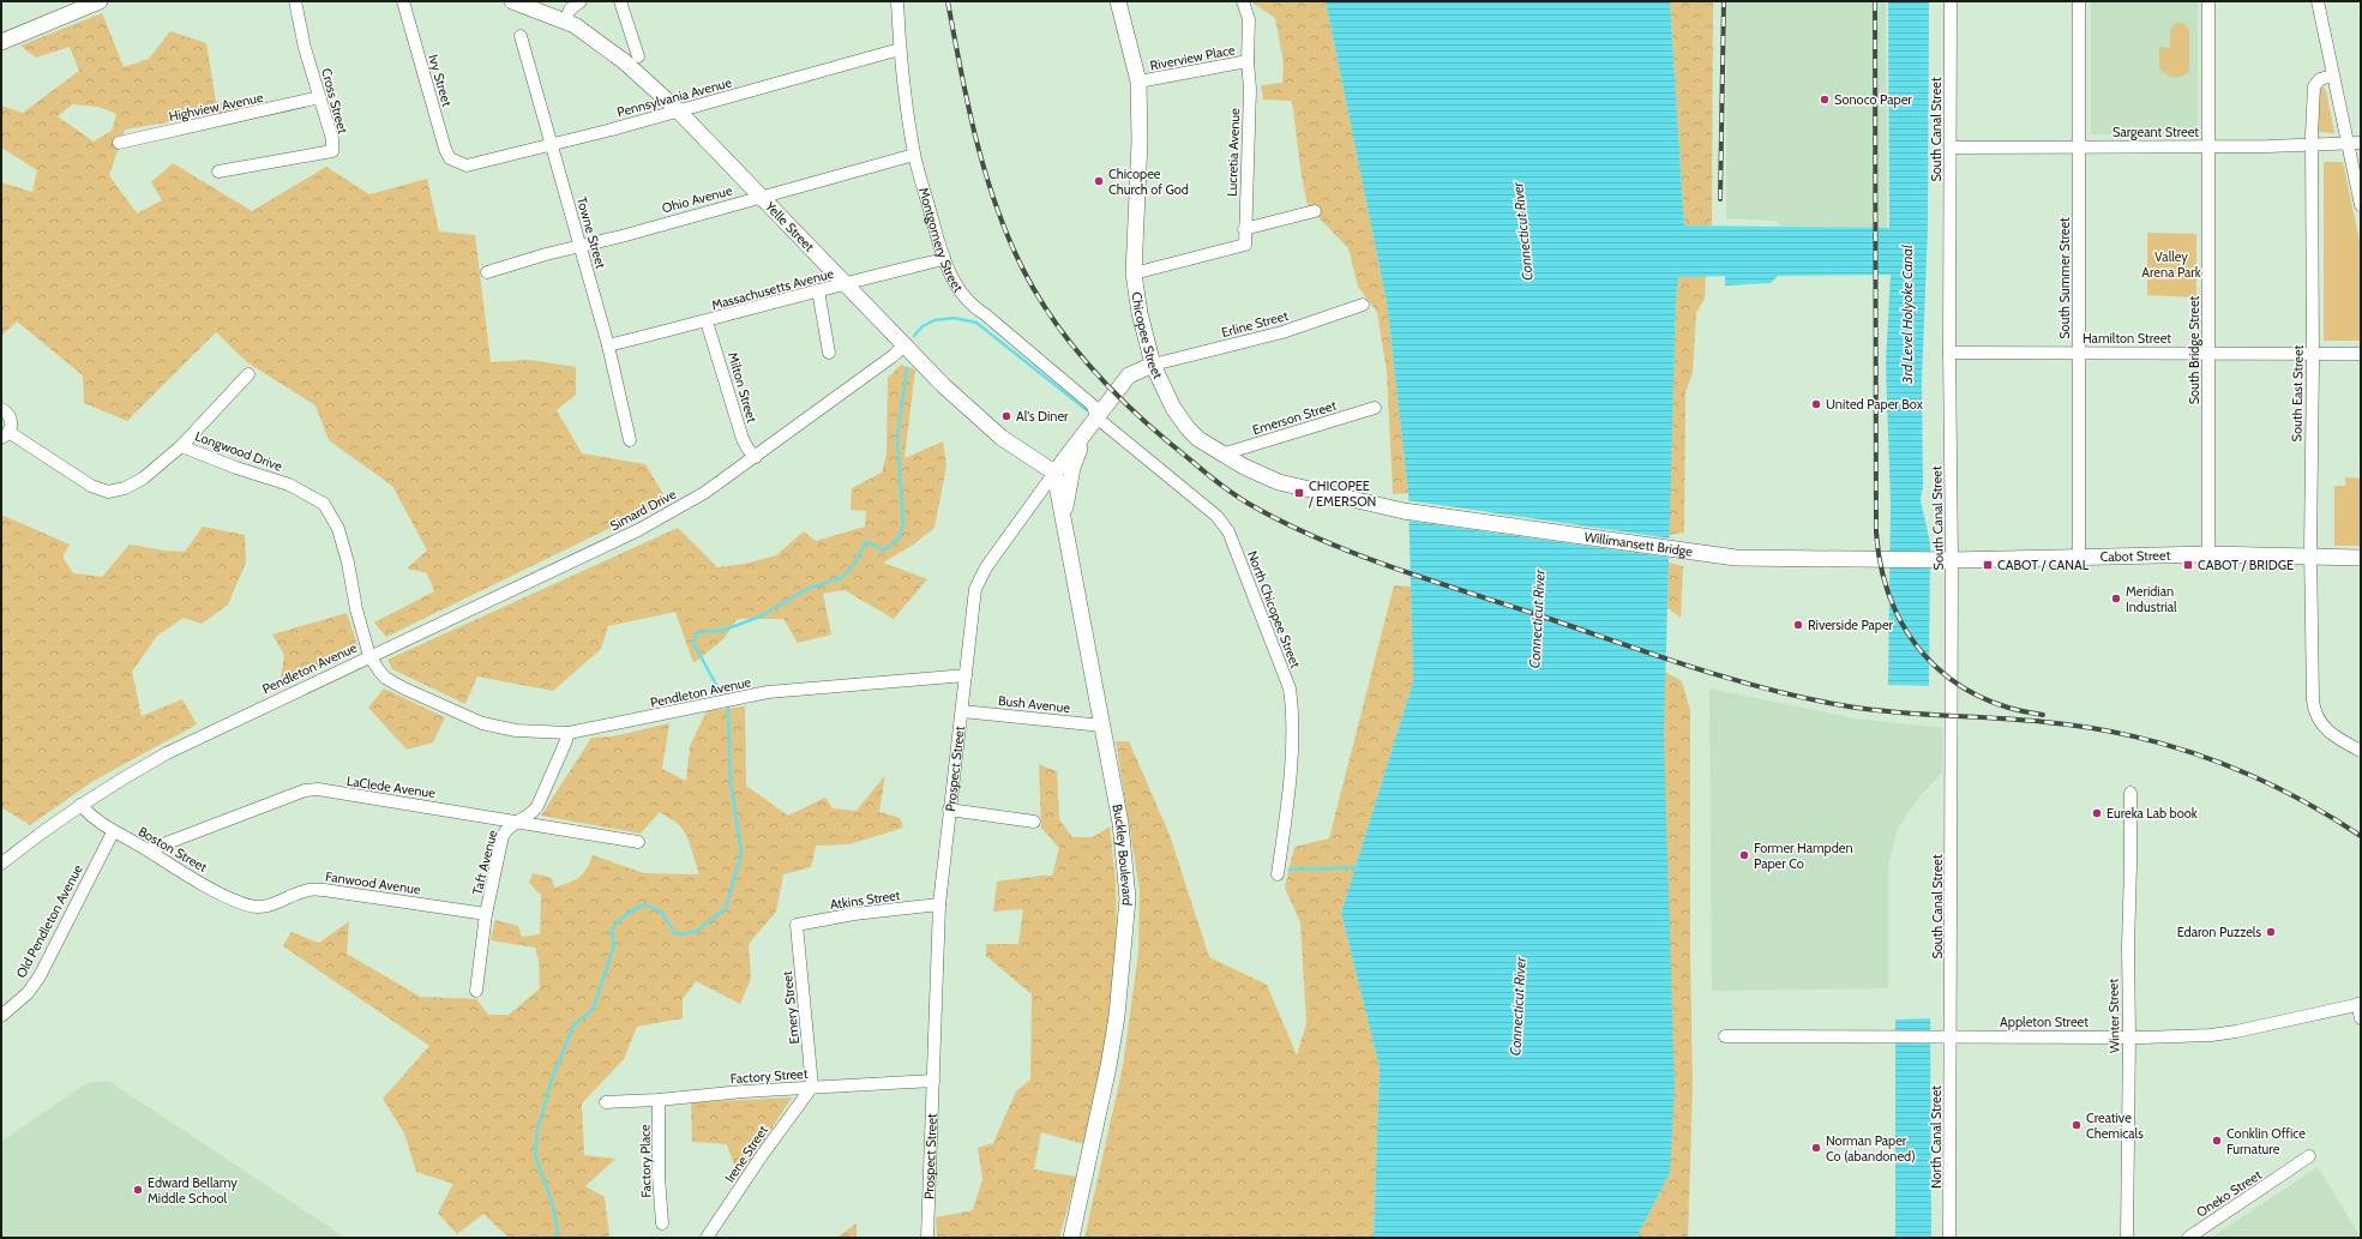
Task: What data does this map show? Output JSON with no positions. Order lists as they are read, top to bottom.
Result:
{
  "streets": {
    "main road": [
      "Yelle Street",
      "Chicopee Street",
      "Willimansett Bridge",
      "Cabot Street",
      "Prospect Street",
      "Buckley Boulevard"
    ],
    "street": [
      "Riverview Place",
      "Ivy Street",
      "Pennsylvania Avenue",
      "Cross Street",
      "Highview Avenue",
      "South Canal Street",
      "Sargeant Street",
      "Lucretia Avenue",
      "Ohio Avenue",
      "Towne Street",
      "Montgomery Street",
      "South Summer Street",
      "Massachusetts Avenue",
      "Erline Street",
      "Hamilton Street",
      "South Bridge Street",
      "Milton Street",
      "South East Street",
      "Emerson Street",
      "Longwood Drive",
      "Simard Drive",
      "North Chicopee Street",
      "Pendleton Avenue",
      "Bush Avenue",
      "LaClede Avenue",
      "Boston Street",
      "Taft Avenue",
      "Fanwood Avenue",
      "Atkins Street",
      "Old Pendleton Avenue",
      "Emery Street",
      "Winter Street",
      "Appleton Street",
      "Factory Street",
      "North Canal Street",
      "Irene Street",
      "Factory Place",
      "Oneko Street"
    ]
  },
  "crossings": [
    ["Riverview Place", "Lucretia Avenue"],
    ["Riverview Place", "Chicopee Street"],
    ["Ivy Street", "Pennsylvania Avenue"],
    ["Pennsylvania Avenue", "Yelle Street"],
    ["Pennsylvania Avenue", "Towne Street"],
    ["Pennsylvania Avenue", "Montgomery Street"],
    ["Cross Street", "Highview Avenue"],
    ["South Canal Street", "Sargeant Street"],
    ["South Canal Street", "Hamilton Street"],
    ["South Canal Street", "Cabot Street"],
    ["South Canal Street", "Appleton Street"],
    ["South Canal Street", "North Canal Street"],
    ["Sargeant Street", "South Summer Street"],
    ["Sargeant Street", "South Bridge Street"],
    ["Sargeant Street", "South East Street"],
    ["Lucretia Avenue", "Chicopee Street"],
    ["Ohio Avenue", "Yelle Street"],
    ["Ohio Avenue", "Towne Street"],
    ["Ohio Avenue", "Montgomery Street"],
    ["Yelle Street", "Massachusetts Avenue"],
    ["Yelle Street", "Simard Drive"],
    ["Yelle Street", "Prospect Street"],
    ["Yelle Street", "Buckley Boulevard"],
    ["Towne Street", "Massachusetts Avenue"],
    ["Montgomery Street", "Massachusetts Avenue"],
    ["Montgomery Street", "North Chicopee Street"],
    ["Montgomery Street", "Prospect Street"],
    ["South Summer Street", "Hamilton Street"],
    ["South Summer Street", "Cabot Street"],
    ["Massachusetts Avenue", "Milton Street"],
    ["Erline Street", "Chicopee Street"],
    ["Erline Street", "Prospect Street"],
    ["Chicopee Street", "Emerson Street"],
    ["Chicopee Street", "Willimansett Bridge"],
    ["Chicopee Street", "Prospect Street"],
    ["Hamilton Street", "South Bridge Street"],
    ["Hamilton Street", "South East Street"],
    ["South Bridge Street", "Cabot Street"],
    ["Milton Street", "Simard Drive"],
    ["South East Street", "Cabot Street"],
    ["Longwood Drive", "Simard Drive"],
    ["Longwood Drive", "Pendleton Avenue"],
    ["Simard Drive", "Pendleton Avenue"],
    ["Willimansett Bridge", "Cabot Street"],
    ["North Chicopee Street", "Prospect Street"],
    ["Pendleton Avenue", "Prospect Street"],
    ["Pendleton Avenue", "Boston Street"],
    ["Pendleton Avenue", "Taft Avenue"],
    ["Bush Avenue", "Prospect Street"],
    ["Bush Avenue", "Buckley Boulevard"],
    ["Prospect Street", "Buckley Boulevard"],
    ["Prospect Street", "Atkins Street"],
    ["Prospect Street", "Factory Street"],
    ["LaClede Avenue", "Boston Street"],
    ["LaClede Avenue", "Taft Avenue"],
    ["Boston Street", "Fanwood Avenue"],
    ["Boston Street", "Old Pendleton Avenue"],
    ["Taft Avenue", "Fanwood Avenue"],
    ["Atkins Street", "Emery Street"],
    ["Emery Street", "Factory Street"],
    ["Emery Street", "Irene Street"],
    ["Winter Street", "Appleton Street"],
    ["Appleton Street", "North Canal Street"],
    ["Factory Street", "Irene Street"],
    ["Factory Street", "Factory Place"]
  ],
  "water": ["Connecticut River", "3rd Level Holyoke Canal"],
  "parks": ["Valley Arena Park"],
  "places": {
    "other": [
      "Sonoco Paper",
      "Chicopee Church of God",
      "United Paper Box",
      "Al's Diner",
      "Meridian Industrial",
      "Riverside Paper",
      "Eureka Lab book",
      "Former Hampden Paper Co",
      "Edaron Puzzels",
      "Creative Chemicals",
      "Conklin Office Furnature",
      "Norman Paper Co (abandoned)",
      "Edward Bellamy Middle School"
    ],
    "transit": ["CHICOPEE / EMERSON", "CABOT / CANAL", "CABOT / BRIDGE"]
  }
}
